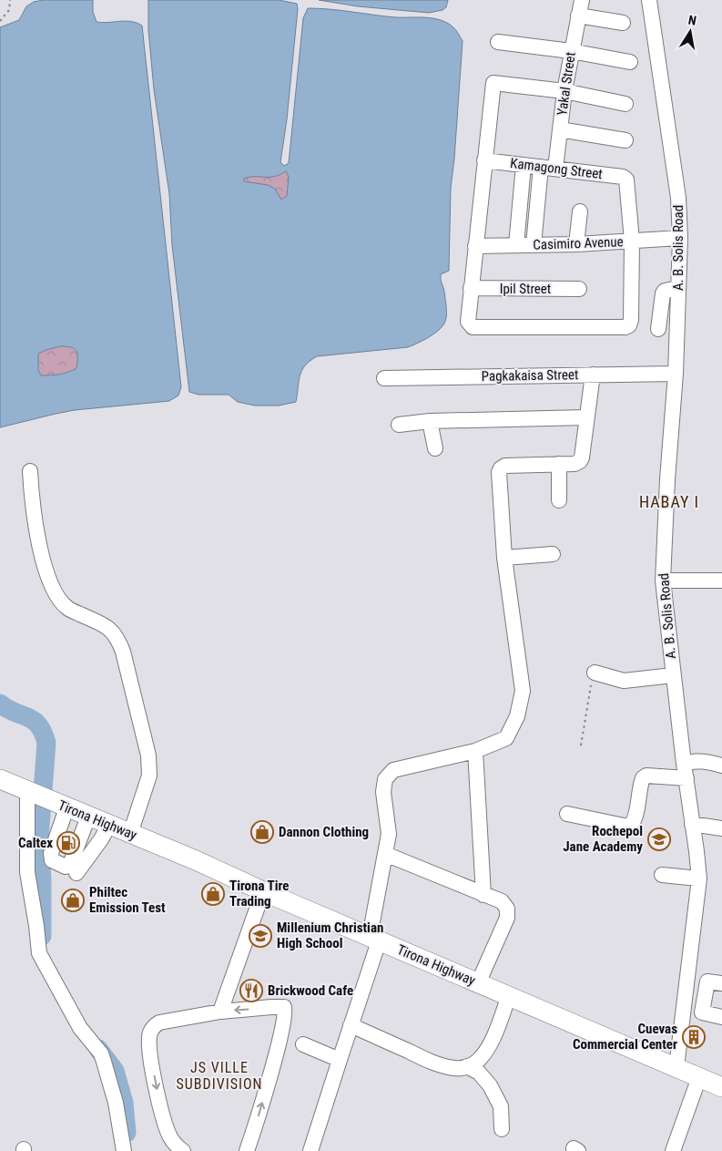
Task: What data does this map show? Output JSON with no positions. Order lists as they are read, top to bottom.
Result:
{
  "streets": {
    "main road": ["Tirona Highway"],
    "street": [
      "Yakal Street",
      "Kamagong Street",
      "Casimiro Avenue",
      "A. B. Solis Road",
      "Ipil Street",
      "Pagkakaisa Street"
    ]
  },
  "crossings": [
    ["Yakal Street", "Kamagong Street"],
    ["Yakal Street", "Casimiro Avenue"],
    ["Kamagong Street", "Casimiro Avenue"],
    ["Casimiro Avenue", "A. B. Solis Road"],
    ["A. B. Solis Road", "Pagkakaisa Street"],
    ["A. B. Solis Road", "Tirona Highway"]
  ],
  "districts": ["HABAY I", "JS VILLE SUBDIVISION"],
  "places": {
    "shop": ["Dannon Clothing", "Tirona Tire Trading", "Philtec Emission Test"],
    "school or university": ["Rochepol Jane Academy", "Millenium Christian High School"],
    "fuel station": ["Caltex"],
    "restaurant": ["Brickwood Cafe"],
    "building": ["Cuevas Commercial Center"]
  },
  "north": "top"
}
